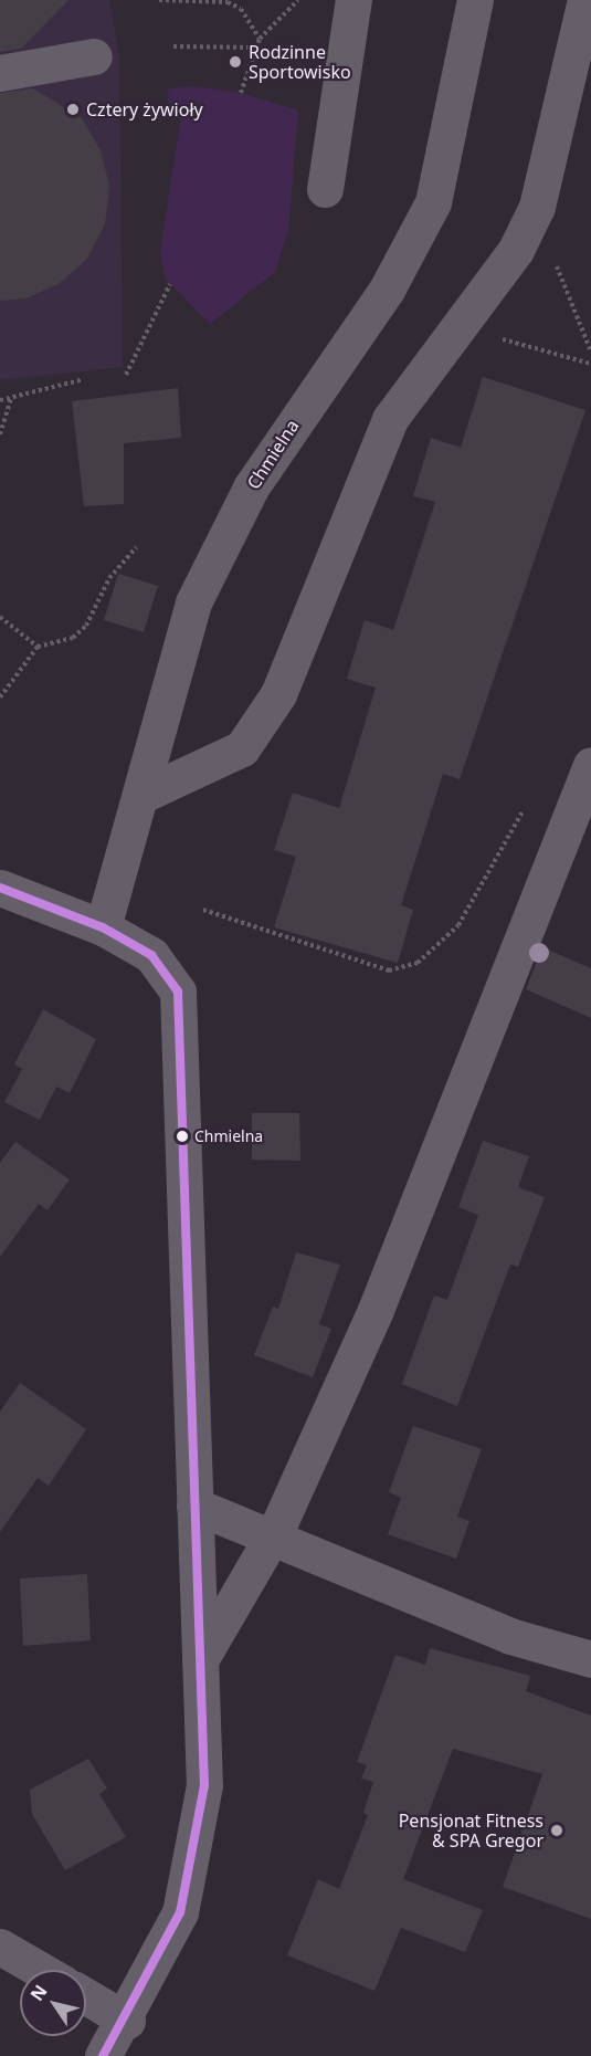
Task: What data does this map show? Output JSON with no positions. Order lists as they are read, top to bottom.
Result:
{
  "streets": {
    "street": ["Chmielna"]
  },
  "places": [
    "Rodzinne Sportowisko",
    "Cztery żywioły",
    "Chmielna",
    "Pensjonat Fitness & SPA Gregor"
  ],
  "north": "top left"
}
